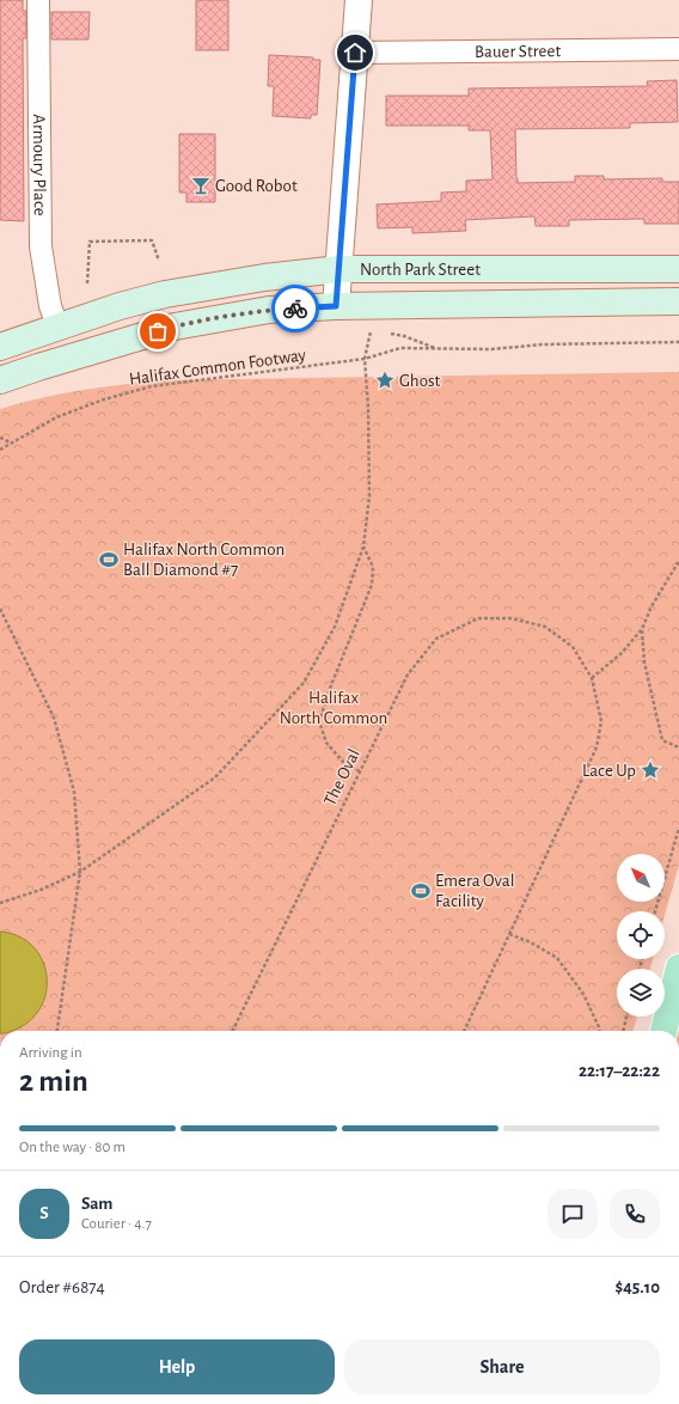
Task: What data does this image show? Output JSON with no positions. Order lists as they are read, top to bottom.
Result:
{
  "streets": {
    "main road": ["North Park Street"],
    "street": ["Bauer Street", "Armoury Place"],
    "path": ["Halifax Common Footway", "The Oval"]
  },
  "crossings": [
    ["Armoury Place", "North Park Street"]
  ],
  "parks": ["Halifax North Common"],
  "places": {
    "bar": ["Good Robot"],
    "place": ["Ghost", "Lace Up"],
    "sports": ["Halifax North Common Ball Diamond #7", "Emera Oval Facility"]
  },
  "north": "top left",
  "page": {
    "heading": ["2 min", "Arriving in", "22:17–22:22"],
    "panel": [
      "Sam",
      "Courier · 4.7",
      "Order #6874",
      "$45.10"
    ],
    "bar": "On the way · 80 m",
    "round": "S",
    "buttons": ["Help", "Share"]
  }
}
